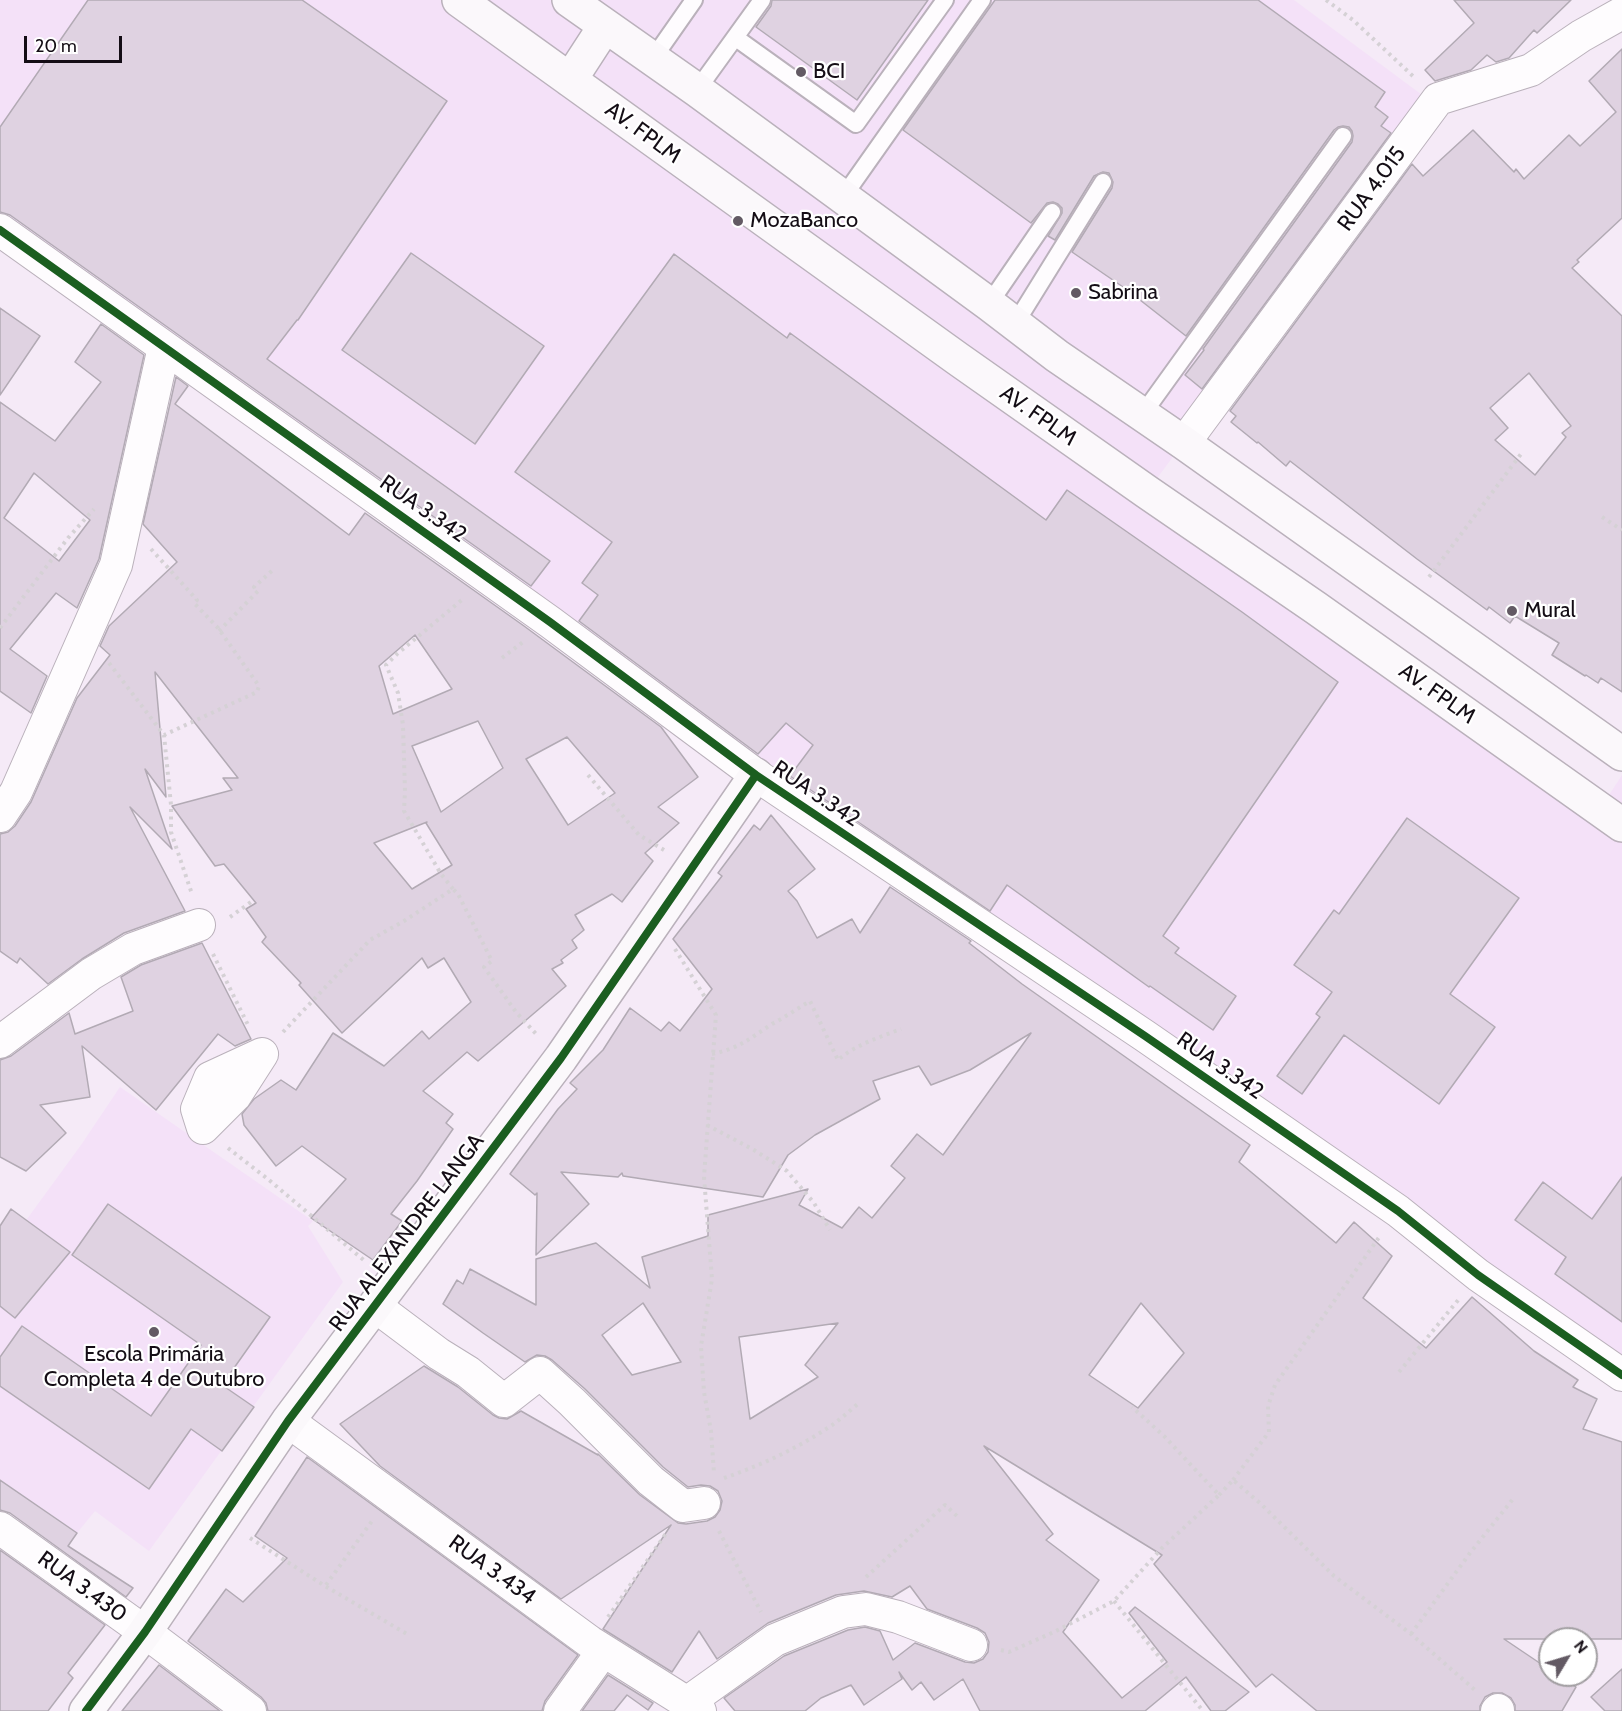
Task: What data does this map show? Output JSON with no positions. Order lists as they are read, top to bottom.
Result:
{
  "streets": {
    "main road": ["AV. FPLM", "RUA ALEXANDRE LANGA"],
    "street": [
      "RUA 4.015",
      "RUA 3.342",
      "RUA 3.434",
      "RUA 3.430"
    ]
  },
  "crossings": [
    ["RUA 3.342", "RUA ALEXANDRE LANGA"],
    ["RUA ALEXANDRE LANGA", "RUA 3.434"],
    ["RUA ALEXANDRE LANGA", "RUA 3.430"]
  ],
  "places": [
    "BCI",
    "MozaBanco",
    "Sabrina",
    "Mural",
    "Escola Primária Completa 4 de Outubro"
  ],
  "scale_bar": "20 m",
  "north": "top right"
}
